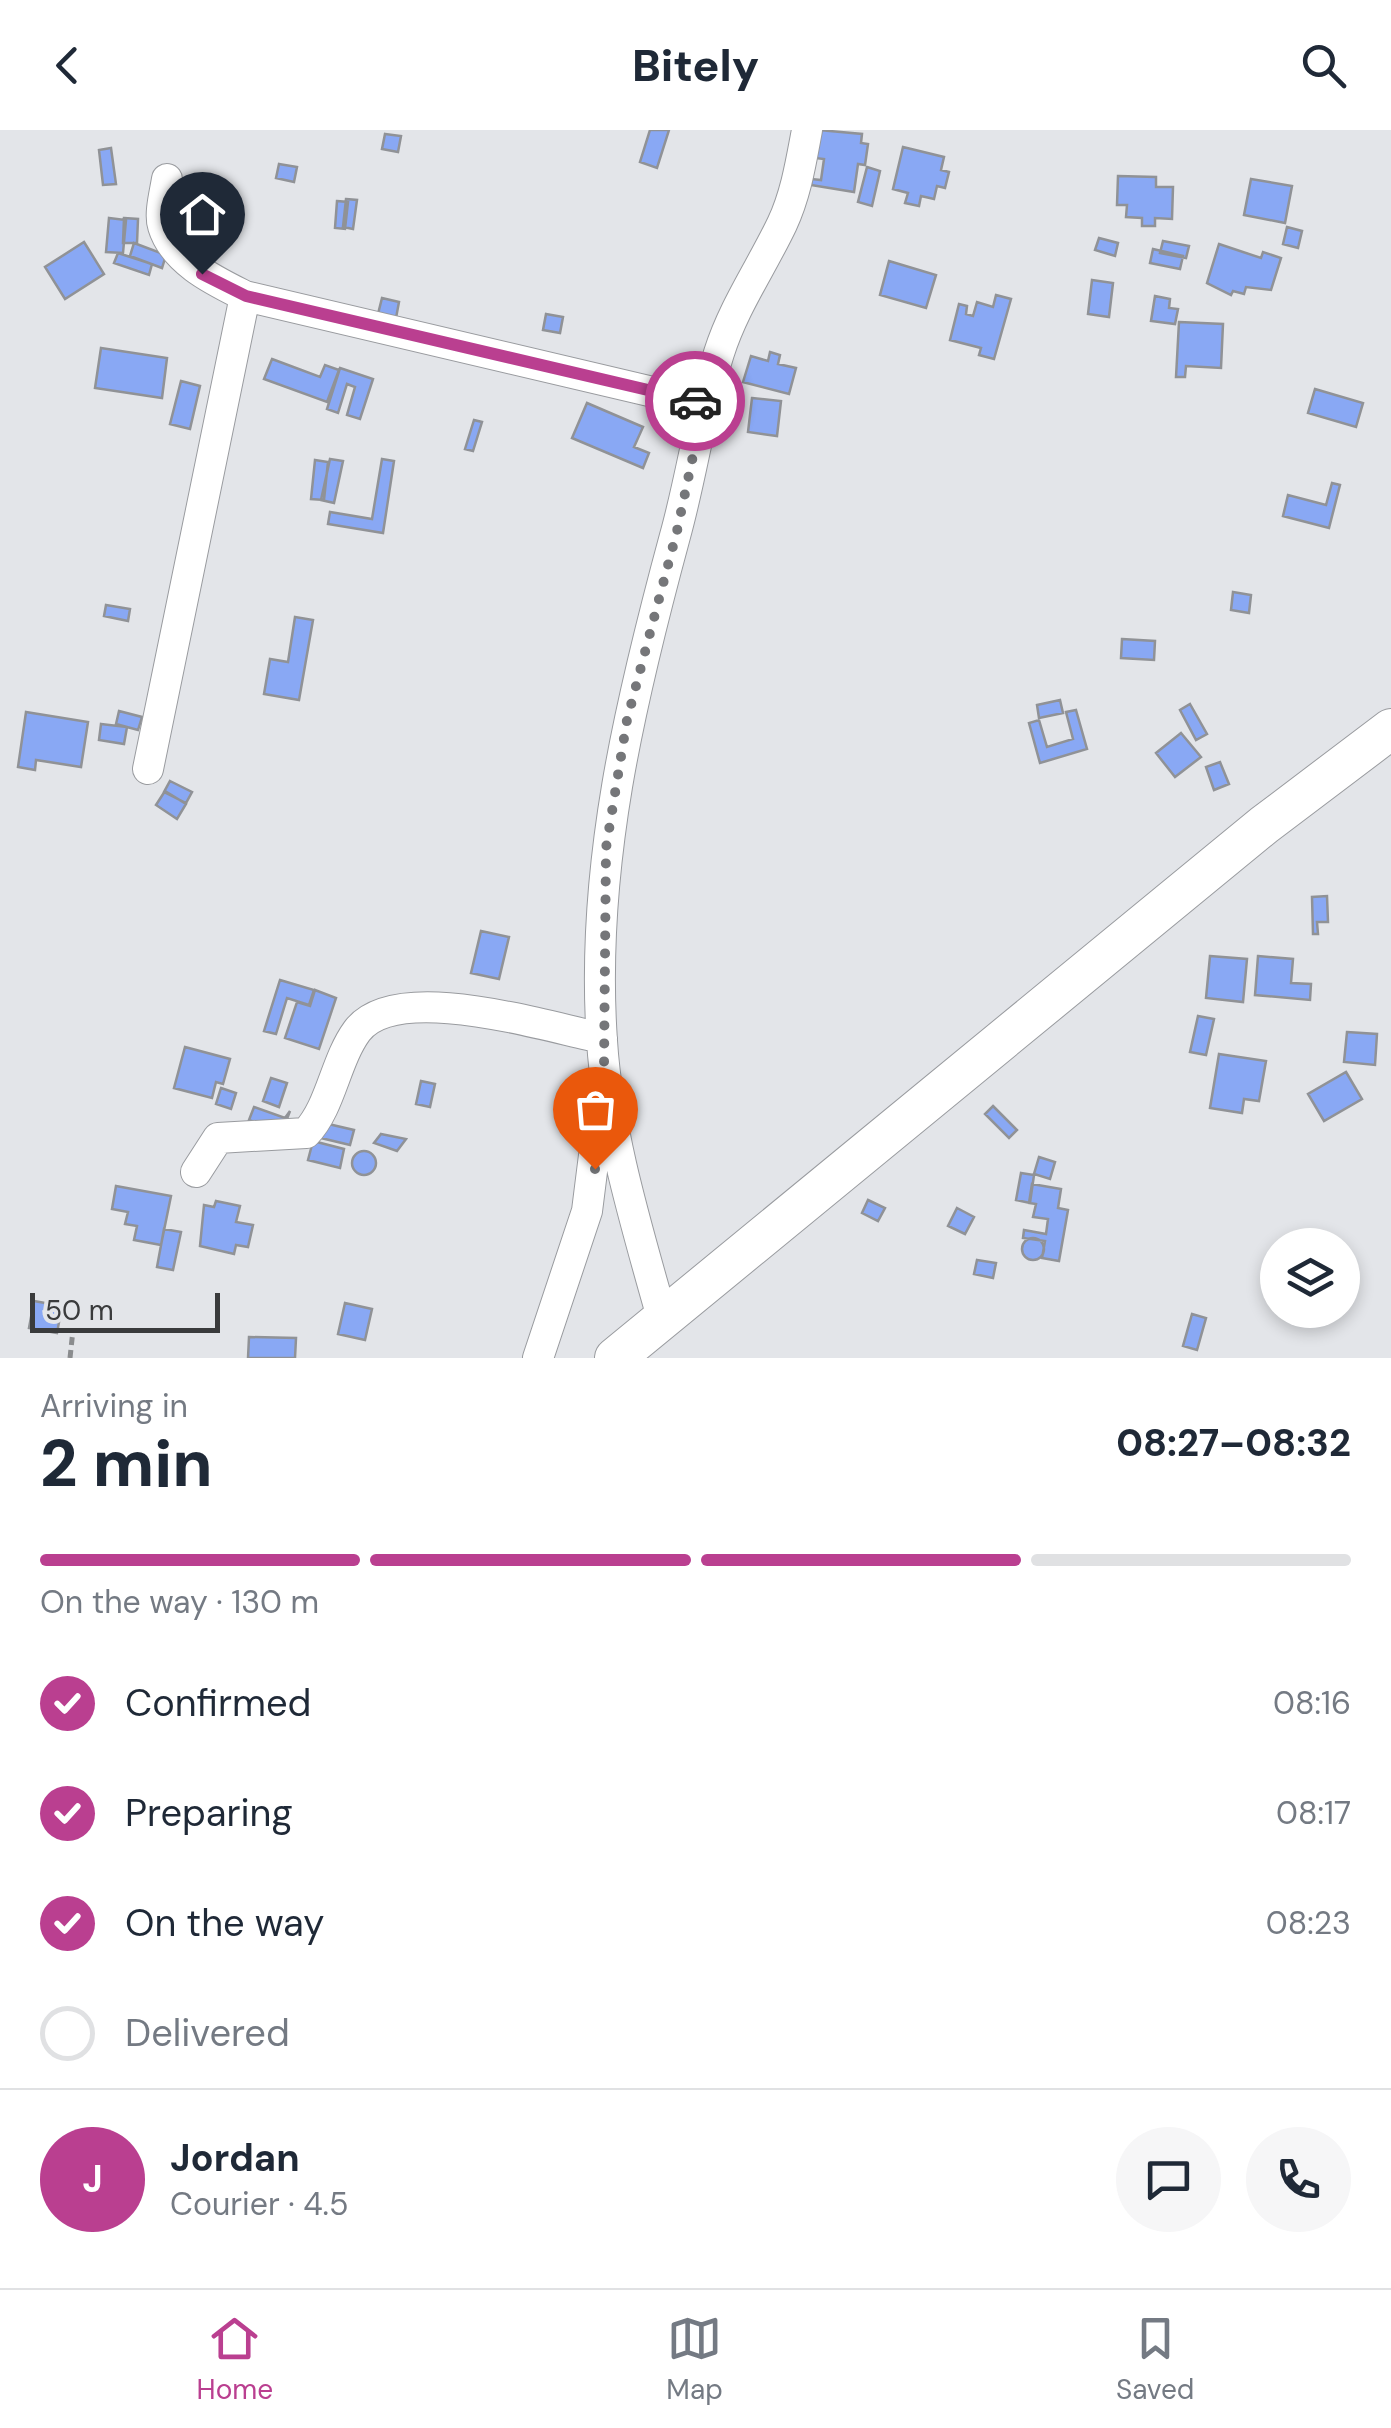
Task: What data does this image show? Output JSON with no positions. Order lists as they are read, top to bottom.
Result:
{
  "scale_bar": "50 m",
  "page": {
    "header": "Bitely",
    "scale": "50 m",
    "heading": ["2 min", "Arriving in", "08:27–08:32"],
    "panel": ["Jordan", "Courier · 4.5"],
    "bar": "On the way · 130 m",
    "list": [
      ["Confirmed", "08:16"],
      ["Preparing", "08:17"],
      ["On the way", "08:23"],
      "Delivered"
    ],
    "round": "J",
    "tabs": ["Home", "Map", "Saved"]
  }
}
